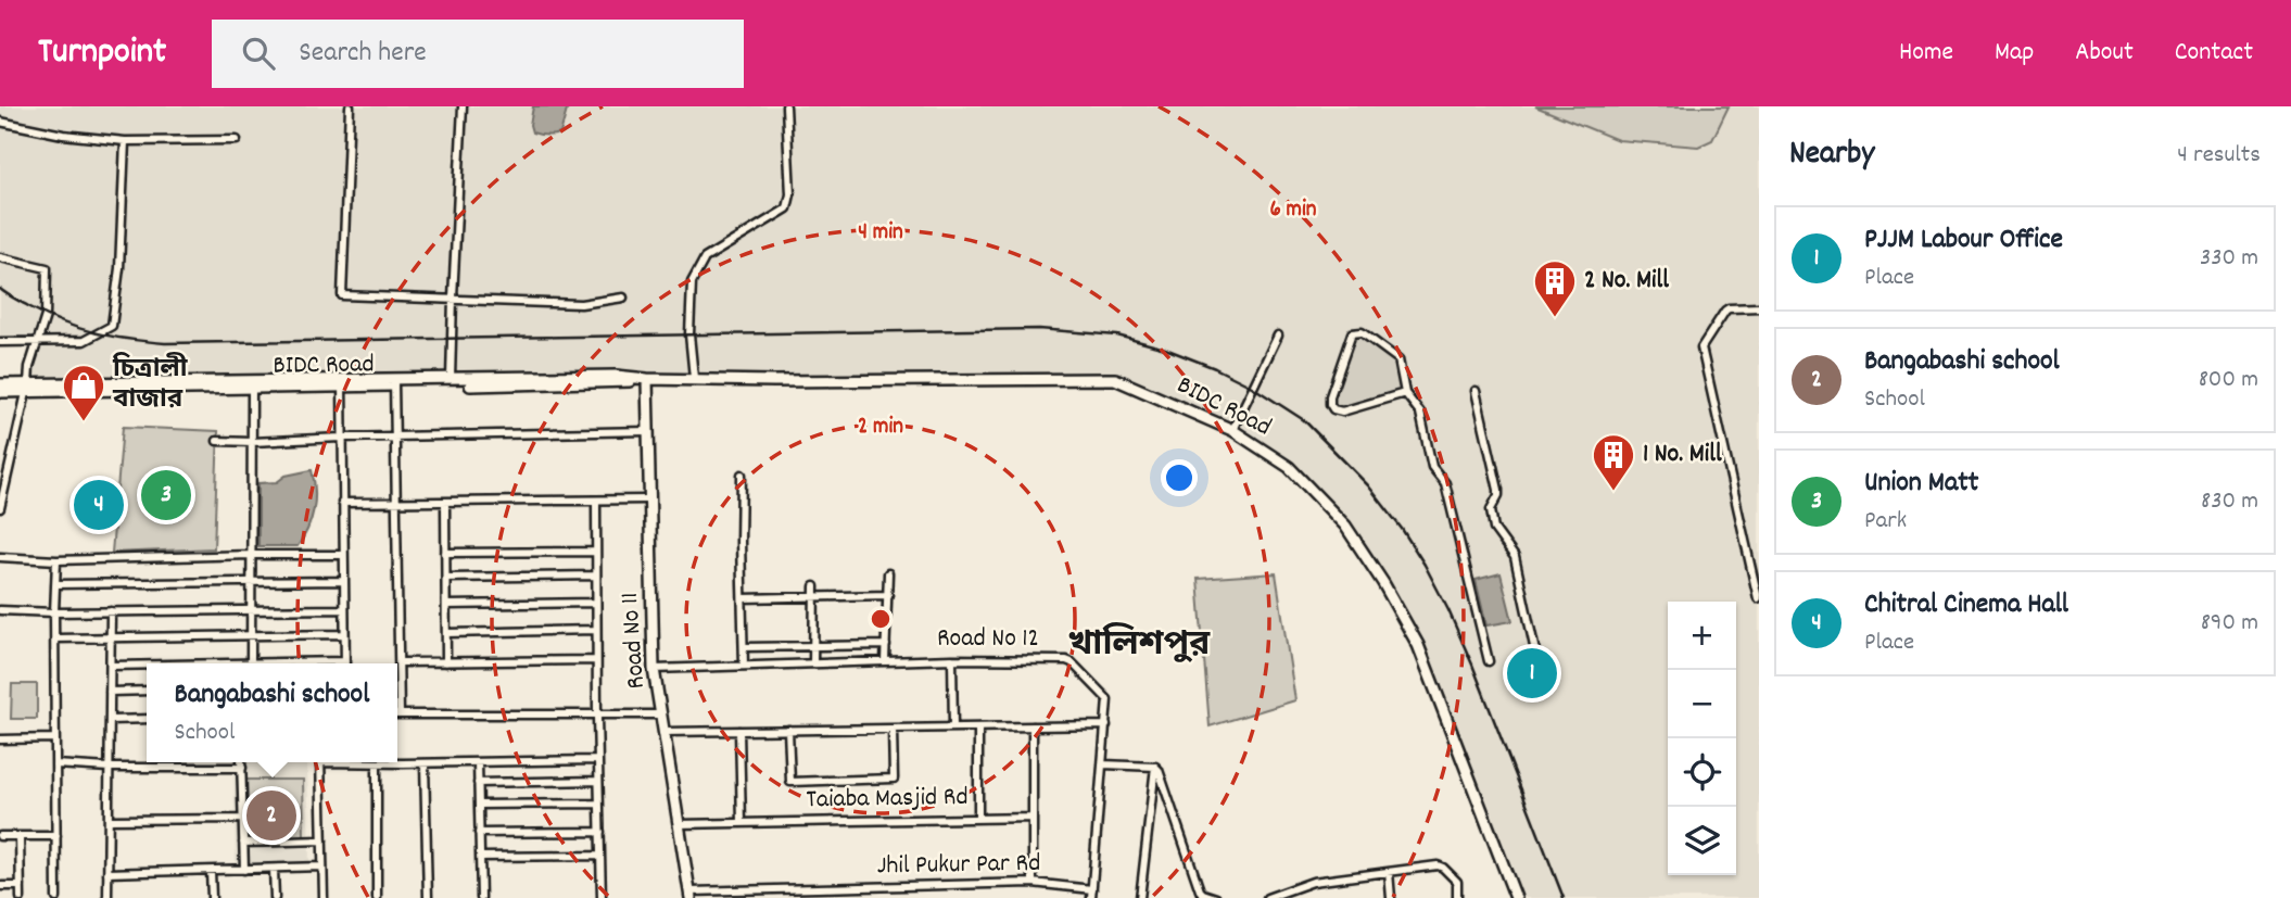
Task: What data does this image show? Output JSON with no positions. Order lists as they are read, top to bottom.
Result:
{
  "streets": {
    "main road": ["BIDC Road", "Road No 11"],
    "street": ["Road No 12", "Taiaba Masjid Rd", "Jhil Pukur Par Rd"]
  },
  "crossings": [
    ["BIDC Road", "Road No 11"],
    ["Road No 12", "Road No 11"],
    ["Road No 12", "Jhil Pukur Par Rd"],
    ["Road No 11", "Taiaba Masjid Rd"],
    ["Road No 11", "Jhil Pukur Par Rd"]
  ],
  "districts": ["খালিশপুর"],
  "places": {
    "building": ["2 No. Mill", "1 No. Mill"],
    "shop": ["চিত্রালী বাজার"]
  },
  "page": {
    "header": "Turnpoint",
    "search": "Search here",
    "nav": [
      "Home",
      "Map",
      "About",
      "Contact"
    ],
    "heading": ["Nearby", "4 results"],
    "list": [
      {
        "mark": "1",
        "name": "PJJM Labour Office",
        "note": "Place",
        "value": "330 m"
      },
      {
        "mark": "2",
        "name": "Bangabashi school",
        "note": "School",
        "value": "800 m"
      },
      {
        "mark": "3",
        "name": "Union Matt",
        "note": "Park",
        "value": "830 m"
      },
      {
        "mark": "4",
        "name": "Chitral Cinema Hall",
        "note": "Place",
        "value": "890 m"
      }
    ],
    "pins": [
      "3",
      "4",
      "1",
      "2"
    ],
    "map_buttons": ["+", "−"],
    "popup": ["Bangabashi school", "School"]
  },
  "rings": ["6 min", "4 min", "2 min"]
}
